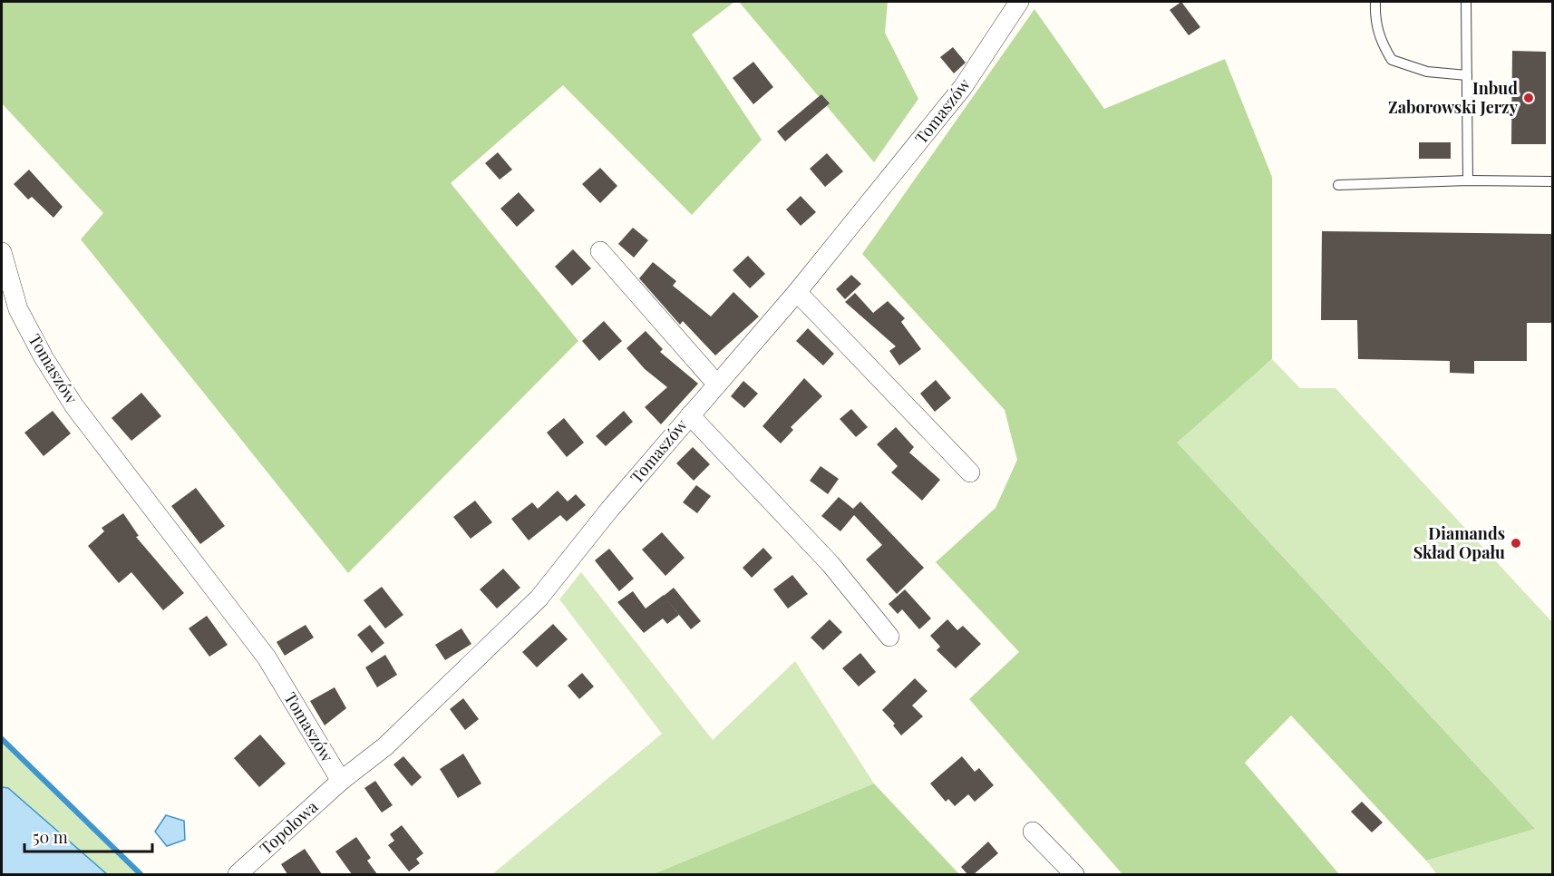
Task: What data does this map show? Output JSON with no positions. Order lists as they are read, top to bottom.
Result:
{
  "streets": {
    "street": ["Tomaszów", "Topolowa"]
  },
  "crossings": [
    ["Tomaszów", "Topolowa"]
  ],
  "places": ["Inbud Zaborowski Jerzy", "Diamands Skład Opału"],
  "scale_bar": "50 m"
}
